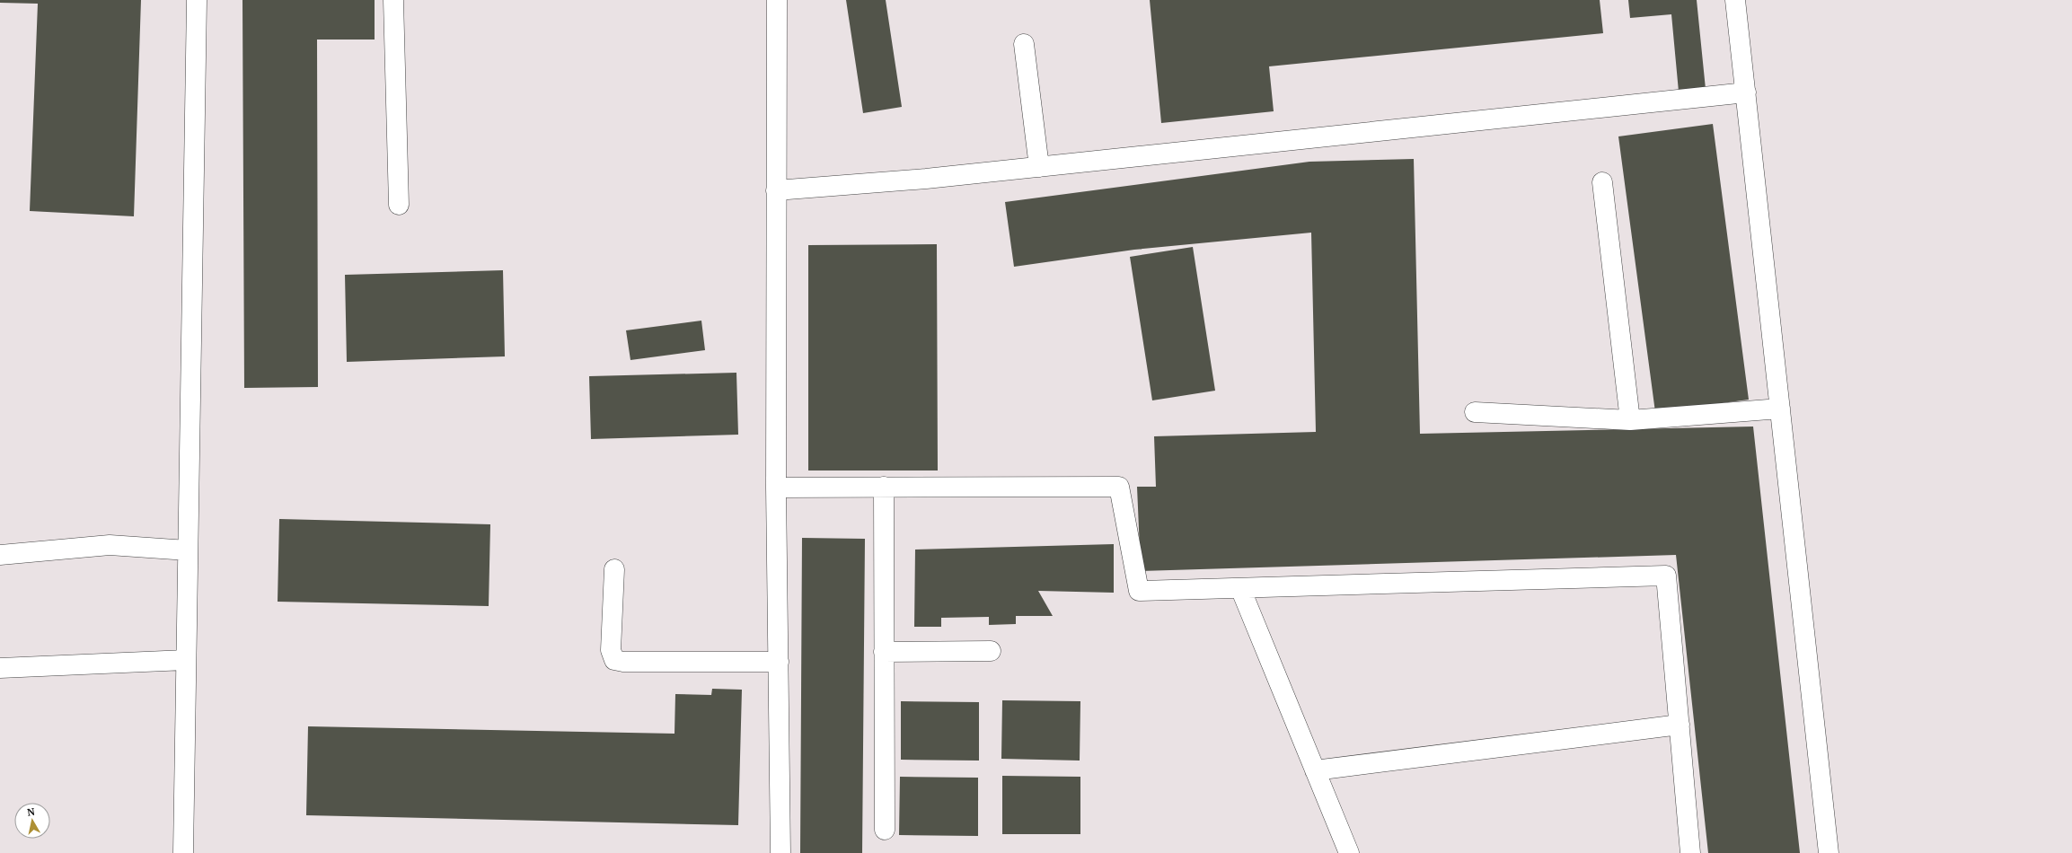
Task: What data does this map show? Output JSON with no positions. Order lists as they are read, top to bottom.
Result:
{
  "north": "top"
}
